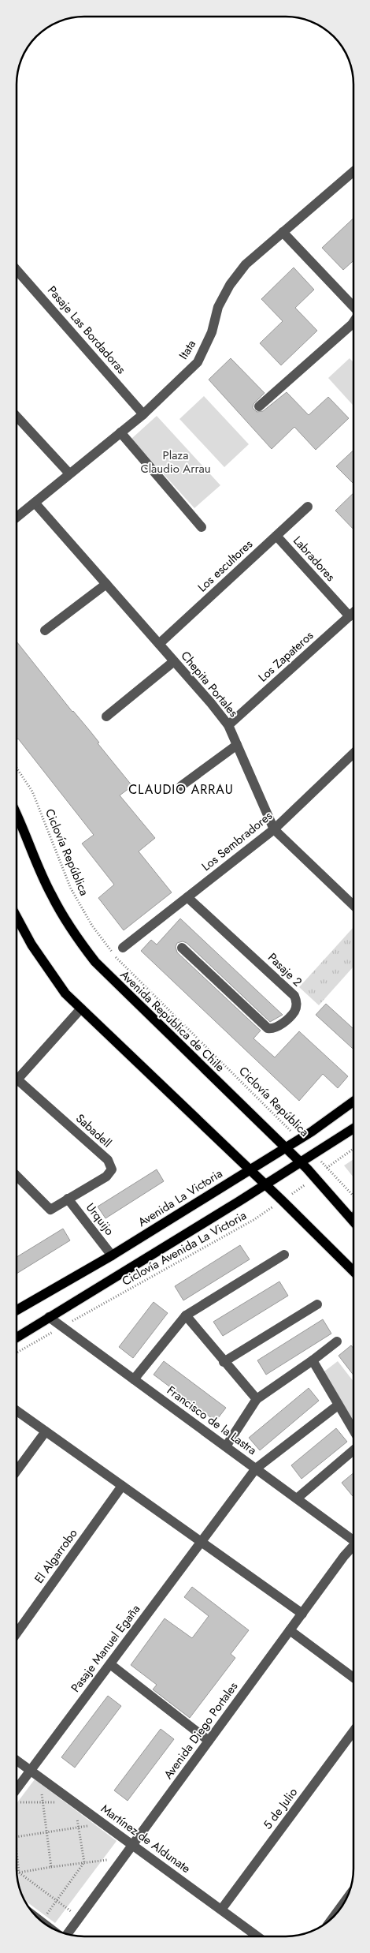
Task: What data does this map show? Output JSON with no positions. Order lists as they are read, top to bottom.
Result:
{
  "streets": {
    "main road": ["Avenida República de Chile", "Avenida La Victoria"],
    "street": [
      "Pasaje Las Bordadoras",
      "Itata",
      "Labradores",
      "Los escultores",
      "Los Zapateros",
      "Chepita Portales",
      "Los Sembradores",
      "Pasaje 2",
      "Sabadell",
      "Urquijo",
      "Francisco de la Lastra",
      "El Algarrobo",
      "Pasaje Manuel Egaña",
      "Avenida Diego Portales",
      "5 de Julio",
      "Martínez de Aldunate"
    ],
    "path": ["Ciclovía República", "Ciclovía Avenida La Victoria"]
  },
  "crossings": [
    ["Pasaje Las Bordadoras", "Itata"],
    ["Itata", "Chepita Portales"],
    ["Labradores", "Los escultores"],
    ["Labradores", "Los Zapateros"],
    ["Los escultores", "Chepita Portales"],
    ["Los Zapateros", "Chepita Portales"],
    ["Chepita Portales", "Los Sembradores"],
    ["Los Sembradores", "Pasaje 2"],
    ["Ciclovía República", "Avenida La Victoria"],
    ["Avenida República de Chile", "Avenida La Victoria"],
    ["Avenida República de Chile", "Ciclovía Avenida La Victoria"],
    ["Sabadell", "Urquijo"],
    ["Avenida La Victoria", "Urquijo"],
    ["Ciclovía Avenida La Victoria", "Francisco de la Lastra"],
    ["Francisco de la Lastra", "Pasaje Manuel Egaña"],
    ["Pasaje Manuel Egaña", "Martínez de Aldunate"],
    ["Avenida Diego Portales", "Martínez de Aldunate"],
    ["5 de Julio", "Martínez de Aldunate"]
  ],
  "districts": ["CLAUDIO ARRAU"],
  "parks": ["Plaza Claudio Arrau"]
}
